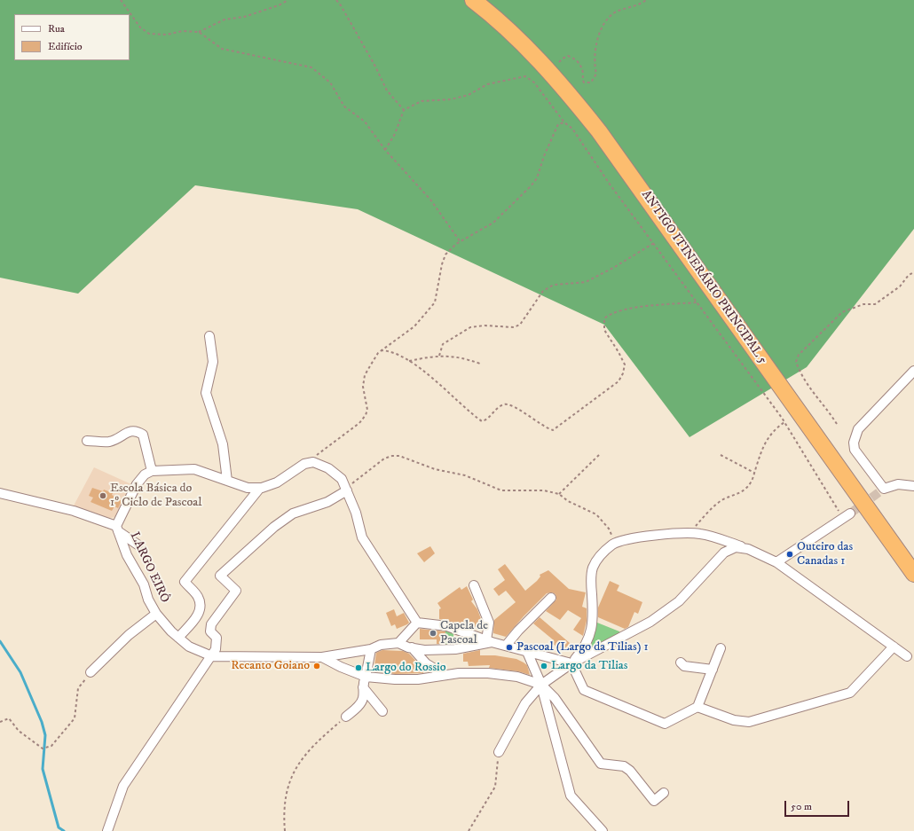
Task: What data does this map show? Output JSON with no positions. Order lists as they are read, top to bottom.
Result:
{
  "streets": {
    "highway": ["ANTIGO ITINERÁRIO PRINCIPAL 5"],
    "street": ["LARGO EIRÔ"]
  },
  "places": [
    "Escola Básica do 1º Ciclo de Pascoal",
    "Outeiro das Canadas 1",
    "Capela de Pascoal",
    "Pascoal (Largo da Tilias) 1",
    "Recanto Goiano",
    "Largo da Tilias",
    "Largo do Rossio"
  ],
  "legend": ["Rua", "Edifício"],
  "scale_bar": "50 m"
}
